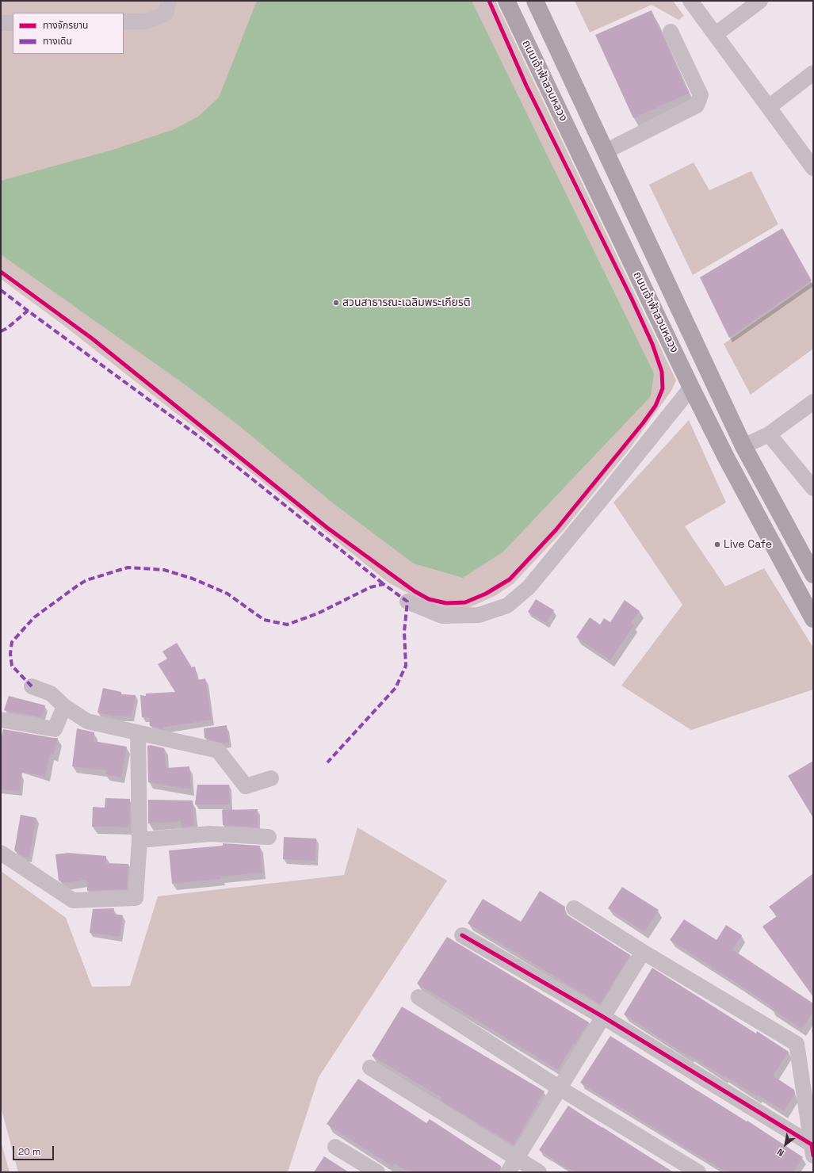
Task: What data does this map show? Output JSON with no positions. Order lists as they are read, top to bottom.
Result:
{
  "streets": {
    "main road": ["ถนนเจ้าฟ้าสวนหลวง"]
  },
  "places": ["สวนสาธารณะเฉลิมพระเกียรติ", "Live Cafe"],
  "legend": ["ทางจักรยาน", "ทางเดิน"],
  "scale_bar": "20 m",
  "north": "bottom left"
}
